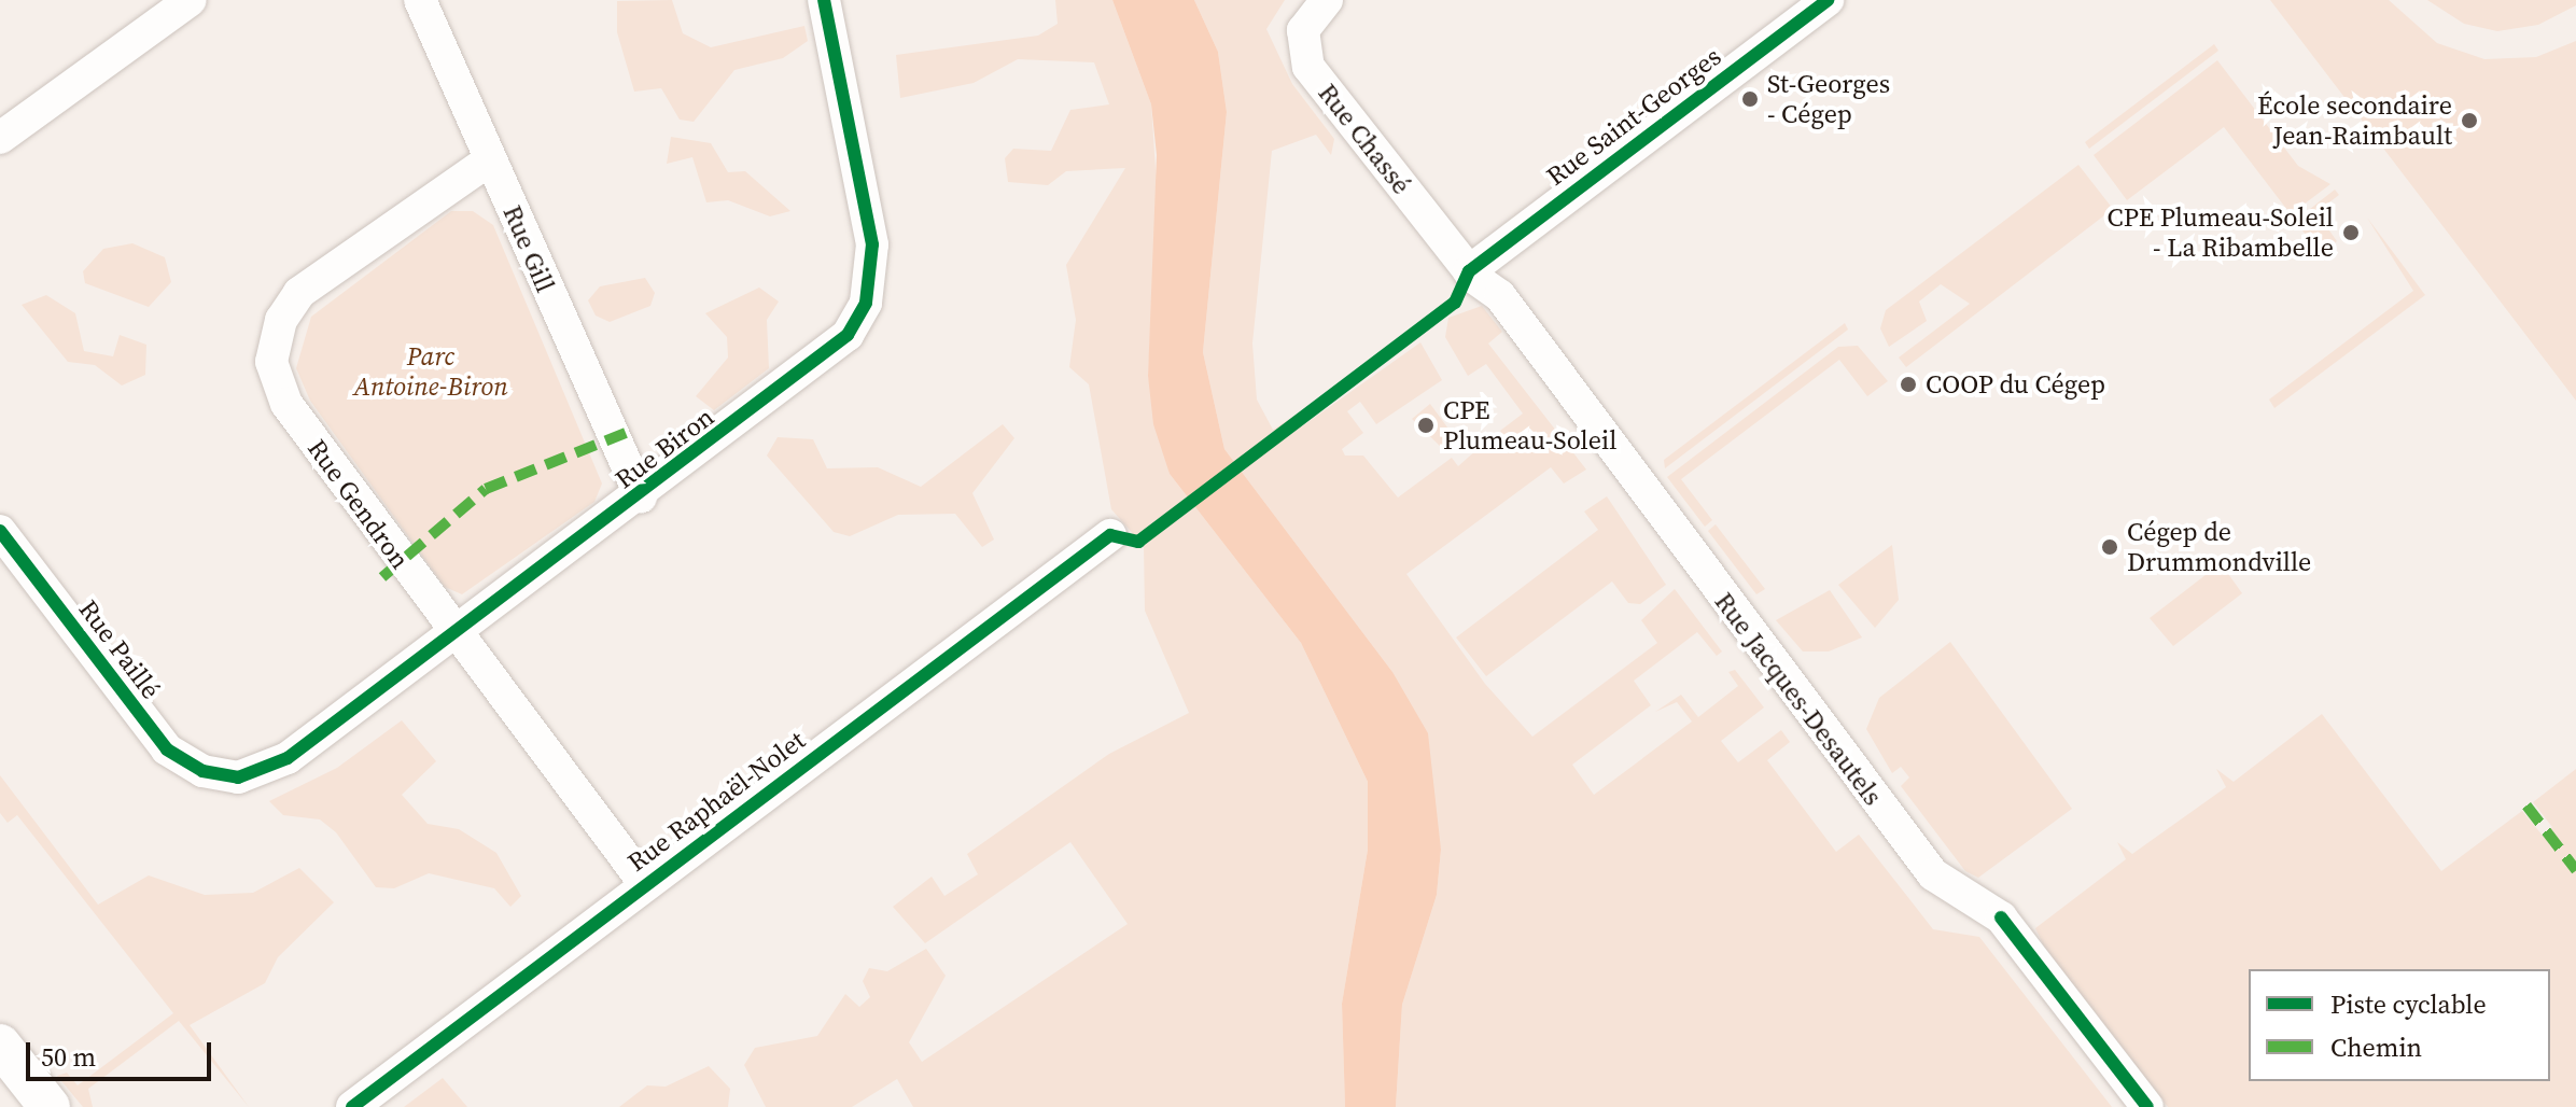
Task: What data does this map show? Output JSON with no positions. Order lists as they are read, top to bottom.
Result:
{
  "streets": {
    "street": [
      "Rue Saint-Georges",
      "Rue Chassé",
      "Rue Gill",
      "Rue Biron",
      "Rue Gendron",
      "Rue Paillé",
      "Rue Jacques-Desautels",
      "Rue Raphaël-Nolet"
    ]
  },
  "crossings": [
    ["Rue Saint-Georges", "Rue Chassé"],
    ["Rue Saint-Georges", "Rue Jacques-Desautels"],
    ["Rue Chassé", "Rue Jacques-Desautels"],
    ["Rue Gill", "Rue Biron"],
    ["Rue Gill", "Rue Gendron"],
    ["Rue Biron", "Rue Gendron"],
    ["Rue Biron", "Rue Paillé"],
    ["Rue Gendron", "Rue Raphaël-Nolet"]
  ],
  "parks": ["Parc Antoine-Biron"],
  "places": [
    "St-Georges - Cégep",
    "École secondaire Jean-Raimbault",
    "CPE Plumeau-Soleil - La Ribambelle",
    "COOP du Cégep",
    "CPE Plumeau-Soleil",
    "Cégep de Drummondville"
  ],
  "legend": ["Piste cyclable", "Chemin"],
  "scale_bar": "50 m"
}
